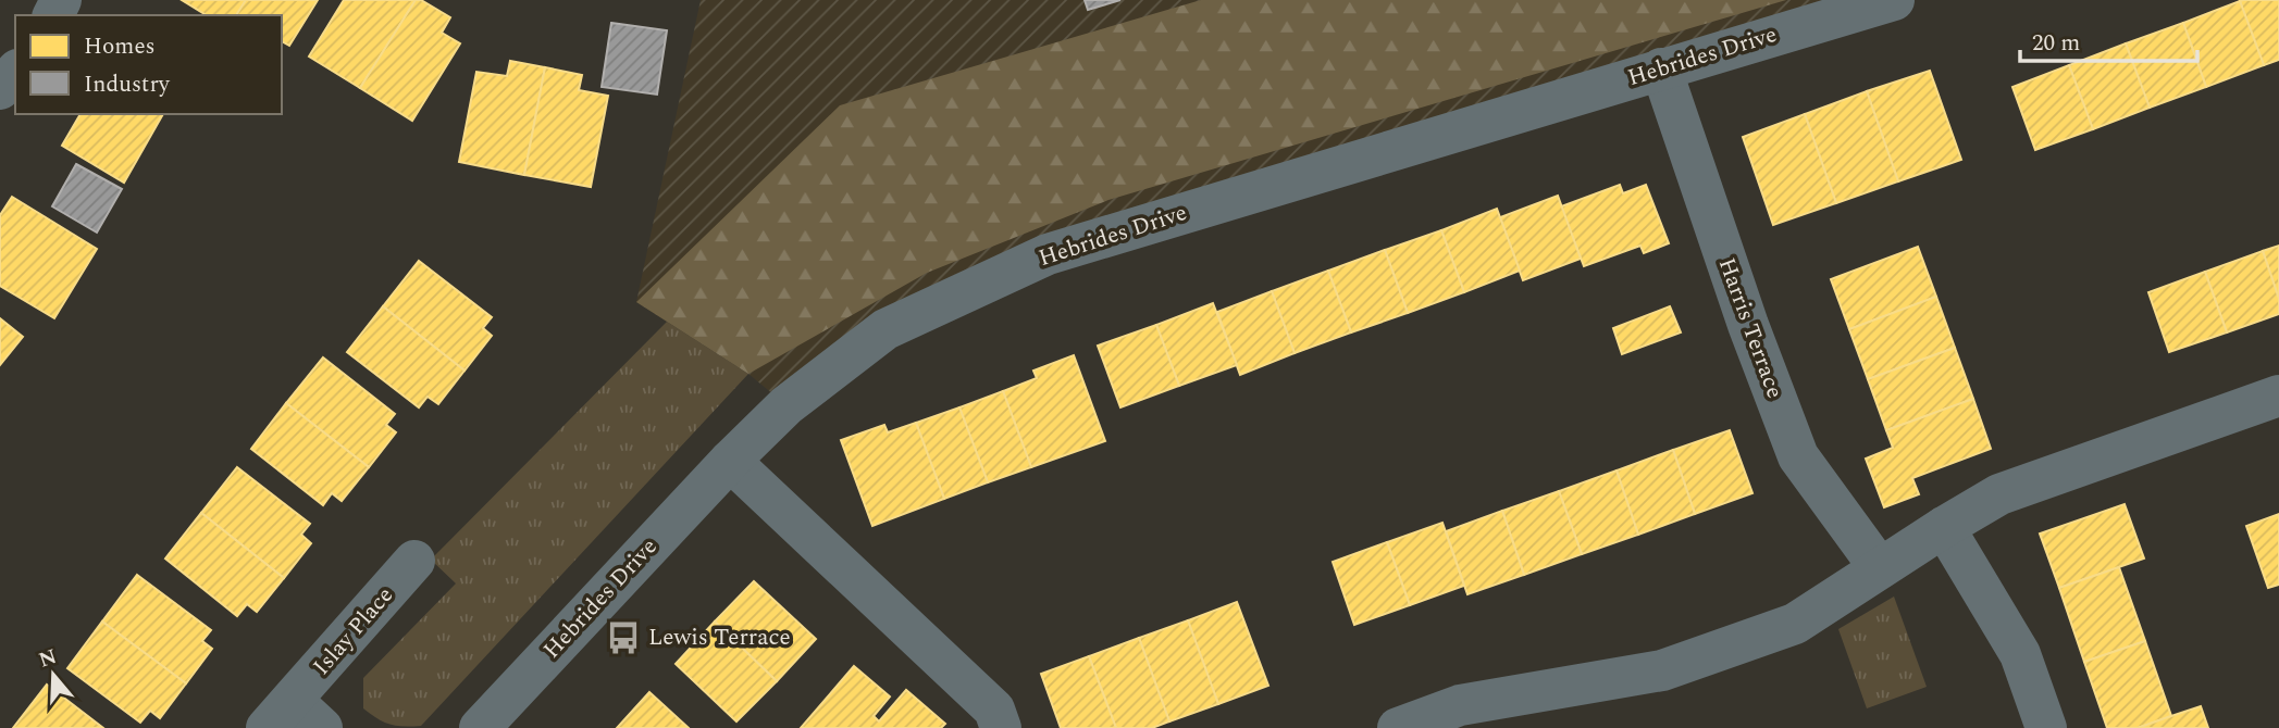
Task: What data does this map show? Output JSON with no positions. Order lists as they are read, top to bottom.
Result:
{
  "streets": {
    "street": ["Hebrides Drive", "Harris Terrace", "Islay Place"]
  },
  "crossings": [
    ["Hebrides Drive", "Harris Terrace"]
  ],
  "places": {
    "bus stop": ["Lewis Terrace"]
  },
  "legend": ["Homes", "Industry"],
  "scale_bar": "20 m",
  "north": "top"
}
